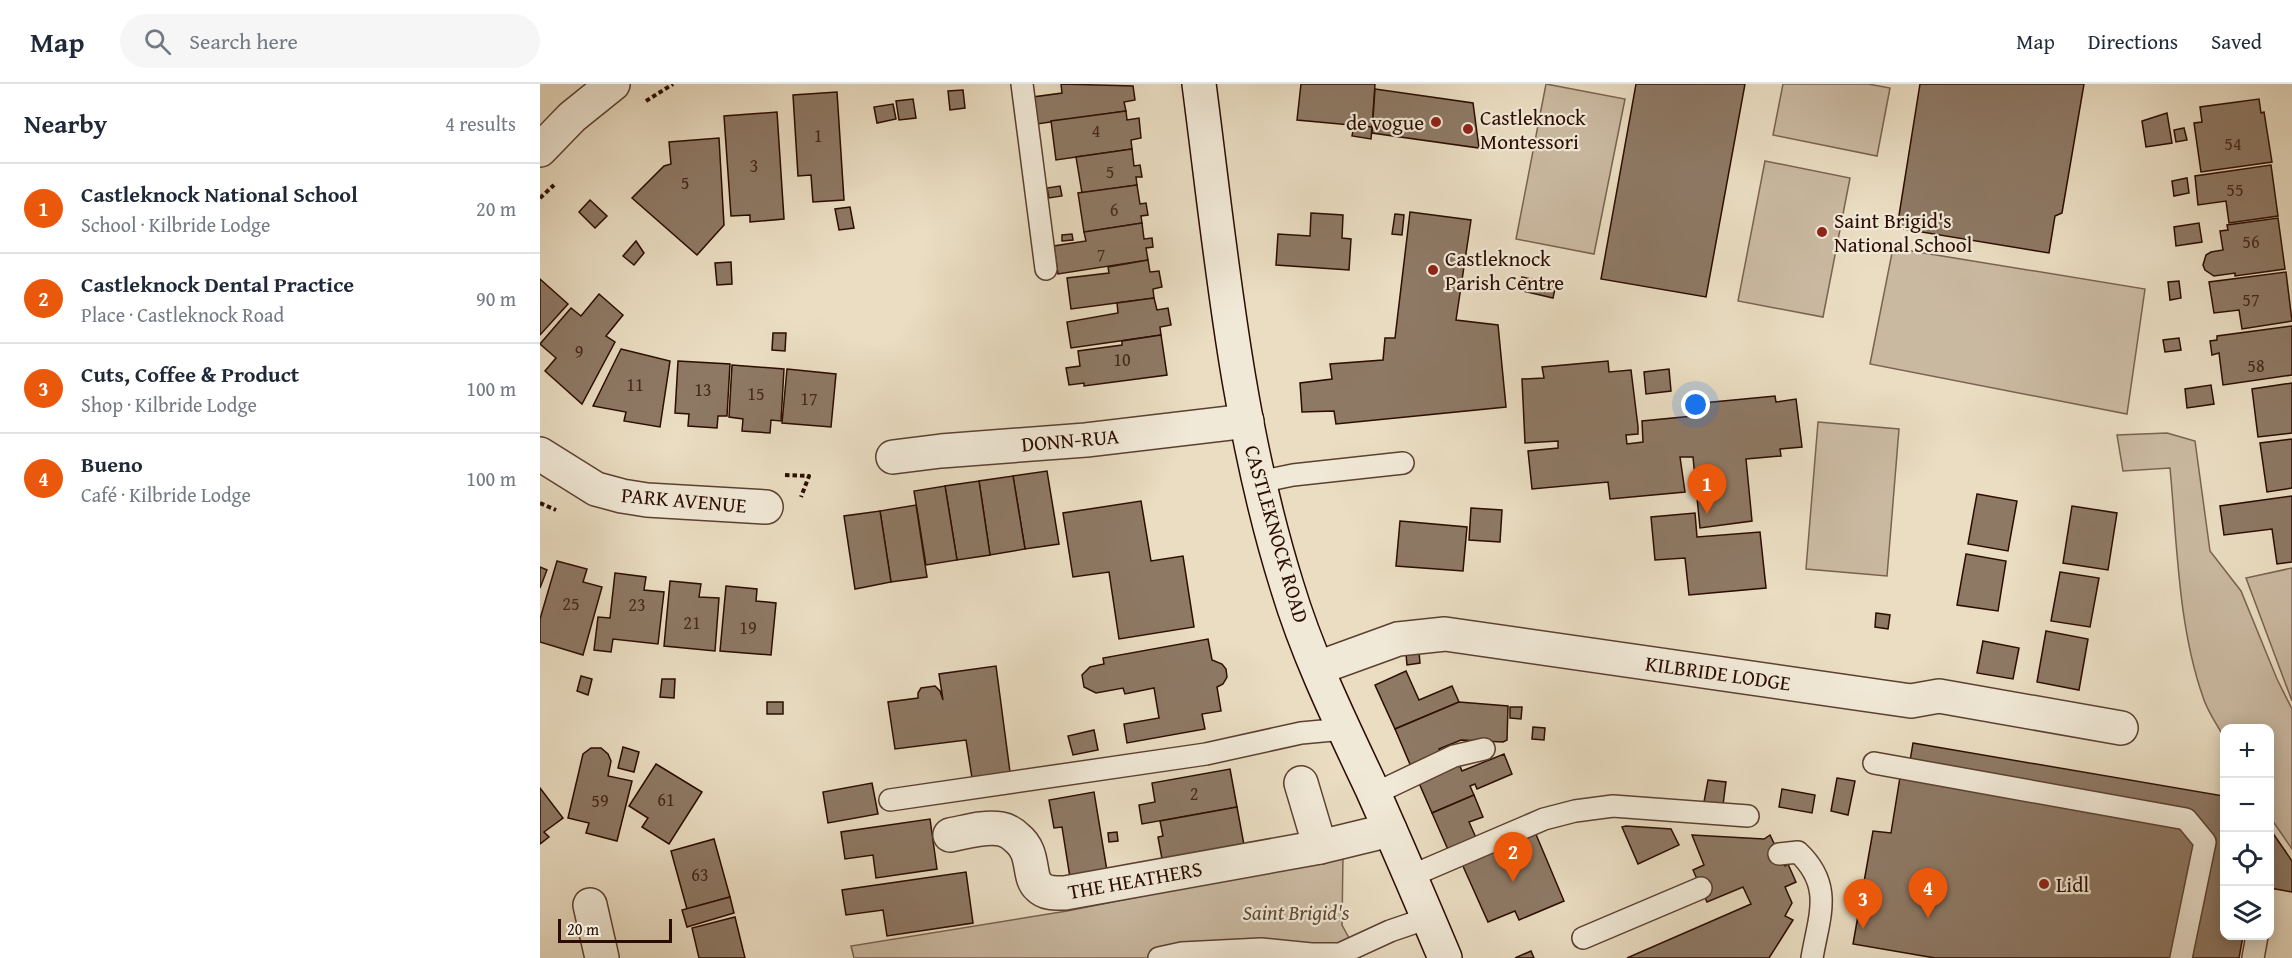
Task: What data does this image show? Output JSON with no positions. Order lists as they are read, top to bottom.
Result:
{
  "streets": {
    "street": [
      "DONN-RUA",
      "PARK AVENUE",
      "CASTLEKNOCK ROAD",
      "KILBRIDE LODGE",
      "THE HEATHERS"
    ]
  },
  "crossings": [
    ["DONN-RUA", "CASTLEKNOCK ROAD"],
    ["CASTLEKNOCK ROAD", "KILBRIDE LODGE"],
    ["CASTLEKNOCK ROAD", "THE HEATHERS"]
  ],
  "parks": ["Saint Brigid's"],
  "places": [
    "de vogue",
    "Castleknock Montessori",
    "Saint Brigid's National School",
    "Castleknock Parish Centre",
    "Lidl"
  ],
  "house_numbers": [
    "4",
    "1",
    "54",
    "3",
    "5",
    "5",
    "55",
    "6",
    "56",
    "7",
    "57",
    "9",
    "10",
    "58",
    "11",
    "13",
    "15",
    "17",
    "25",
    "23",
    "21",
    "19",
    "2",
    "61",
    "59",
    "63"
  ],
  "scale_bar": "20 m",
  "page": {
    "header": "Map",
    "search": "Search here",
    "nav": ["Map", "Directions", "Saved"],
    "heading": ["Nearby", "4 results"],
    "list": [
      {
        "mark": "1",
        "name": "Castleknock National School",
        "note": "School · Kilbride Lodge",
        "value": "20 m"
      },
      {
        "mark": "2",
        "name": "Castleknock Dental Practice",
        "note": "Place · Castleknock Road",
        "value": "90 m"
      },
      {
        "mark": "3",
        "name": "Cuts, Coffee & Product",
        "note": "Shop · Kilbride Lodge",
        "value": "100 m"
      },
      {
        "mark": "4",
        "name": "Bueno",
        "note": "Café · Kilbride Lodge",
        "value": "100 m"
      }
    ],
    "pins": [
      "1",
      "2",
      "4",
      "3"
    ],
    "map_buttons": ["+", "−"],
    "scale": "20 m"
  }
}
